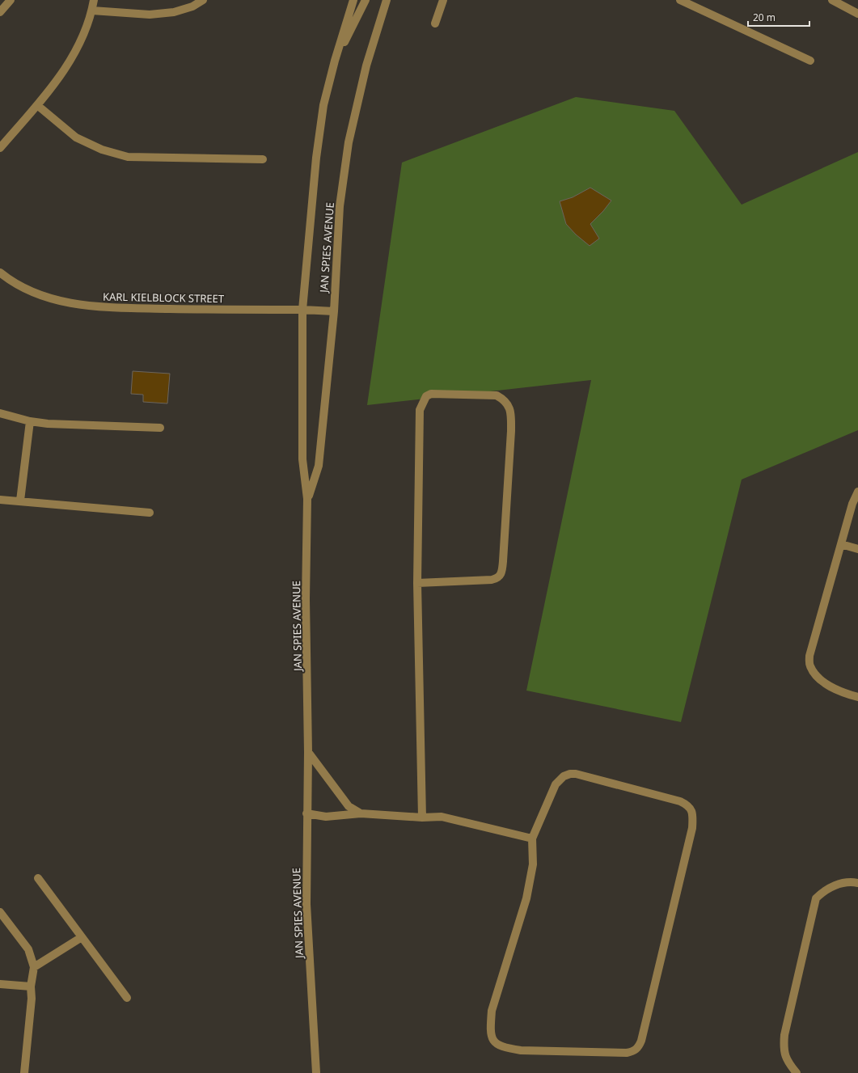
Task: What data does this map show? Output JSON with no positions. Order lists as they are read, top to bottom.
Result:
{
  "streets": {
    "street": ["JAN SPIES AVENUE", "KARL KIELBLOCK STREET"]
  },
  "crossings": [
    ["JAN SPIES AVENUE", "KARL KIELBLOCK STREET"]
  ],
  "scale_bar": "20 m"
}
